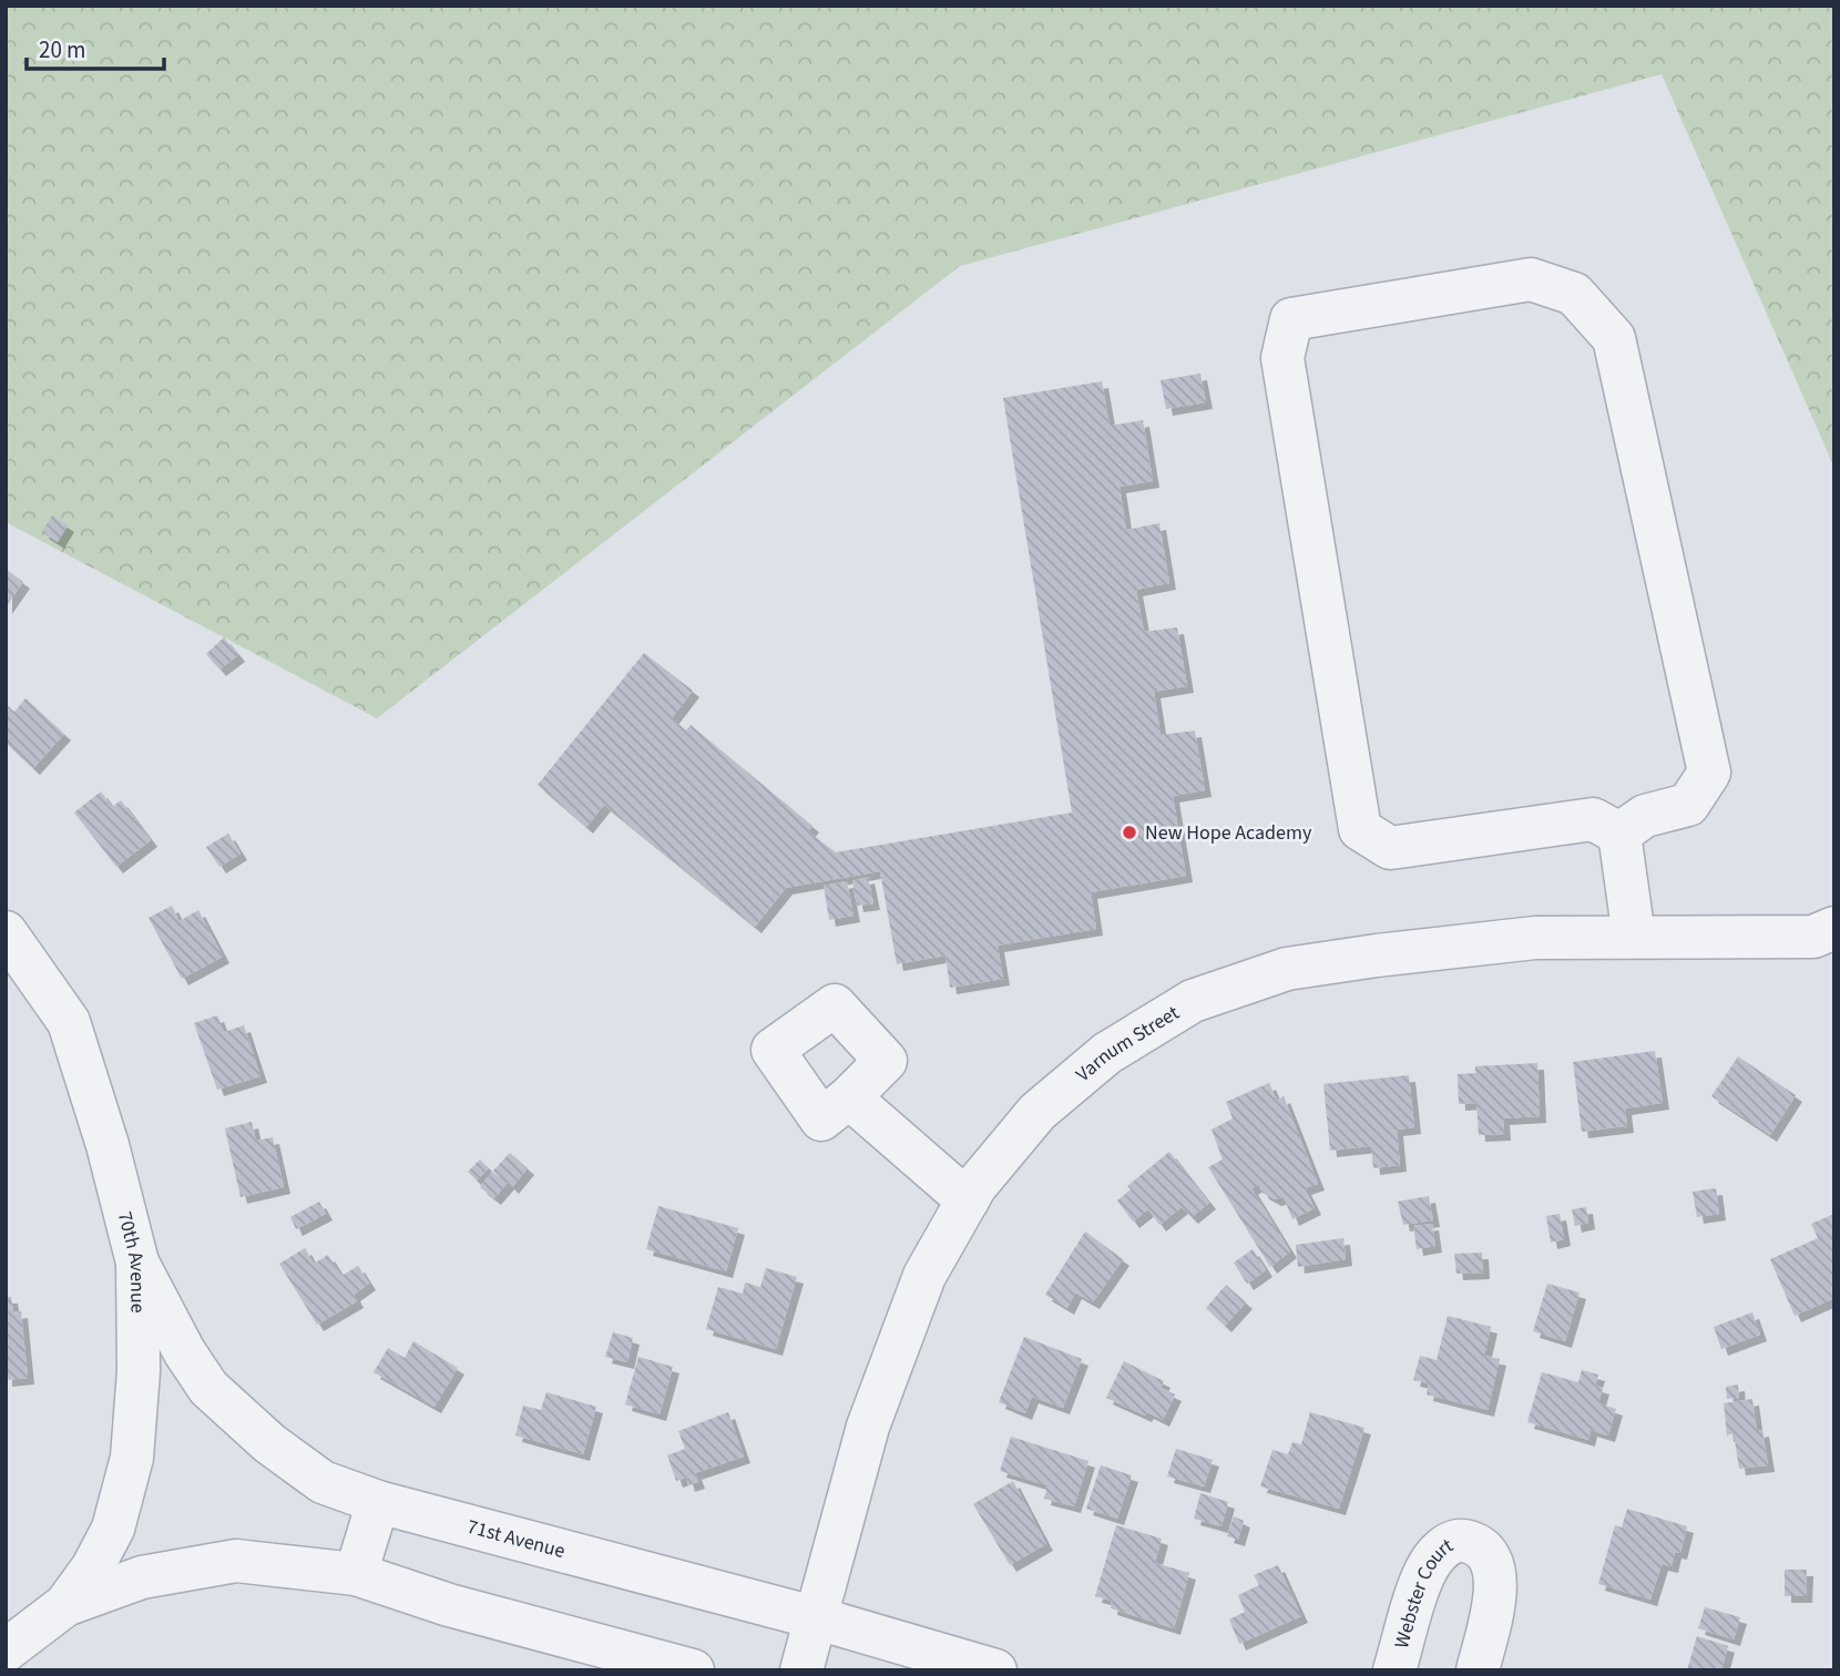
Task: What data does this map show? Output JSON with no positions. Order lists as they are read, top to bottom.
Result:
{
  "streets": {
    "street": [
      "Varnum Street",
      "70th Avenue",
      "71st Avenue",
      "Webster Court"
    ]
  },
  "crossings": [
    ["Varnum Street", "71st Avenue"],
    ["70th Avenue", "71st Avenue"]
  ],
  "places": ["New Hope Academy"],
  "scale_bar": "20 m"
}
